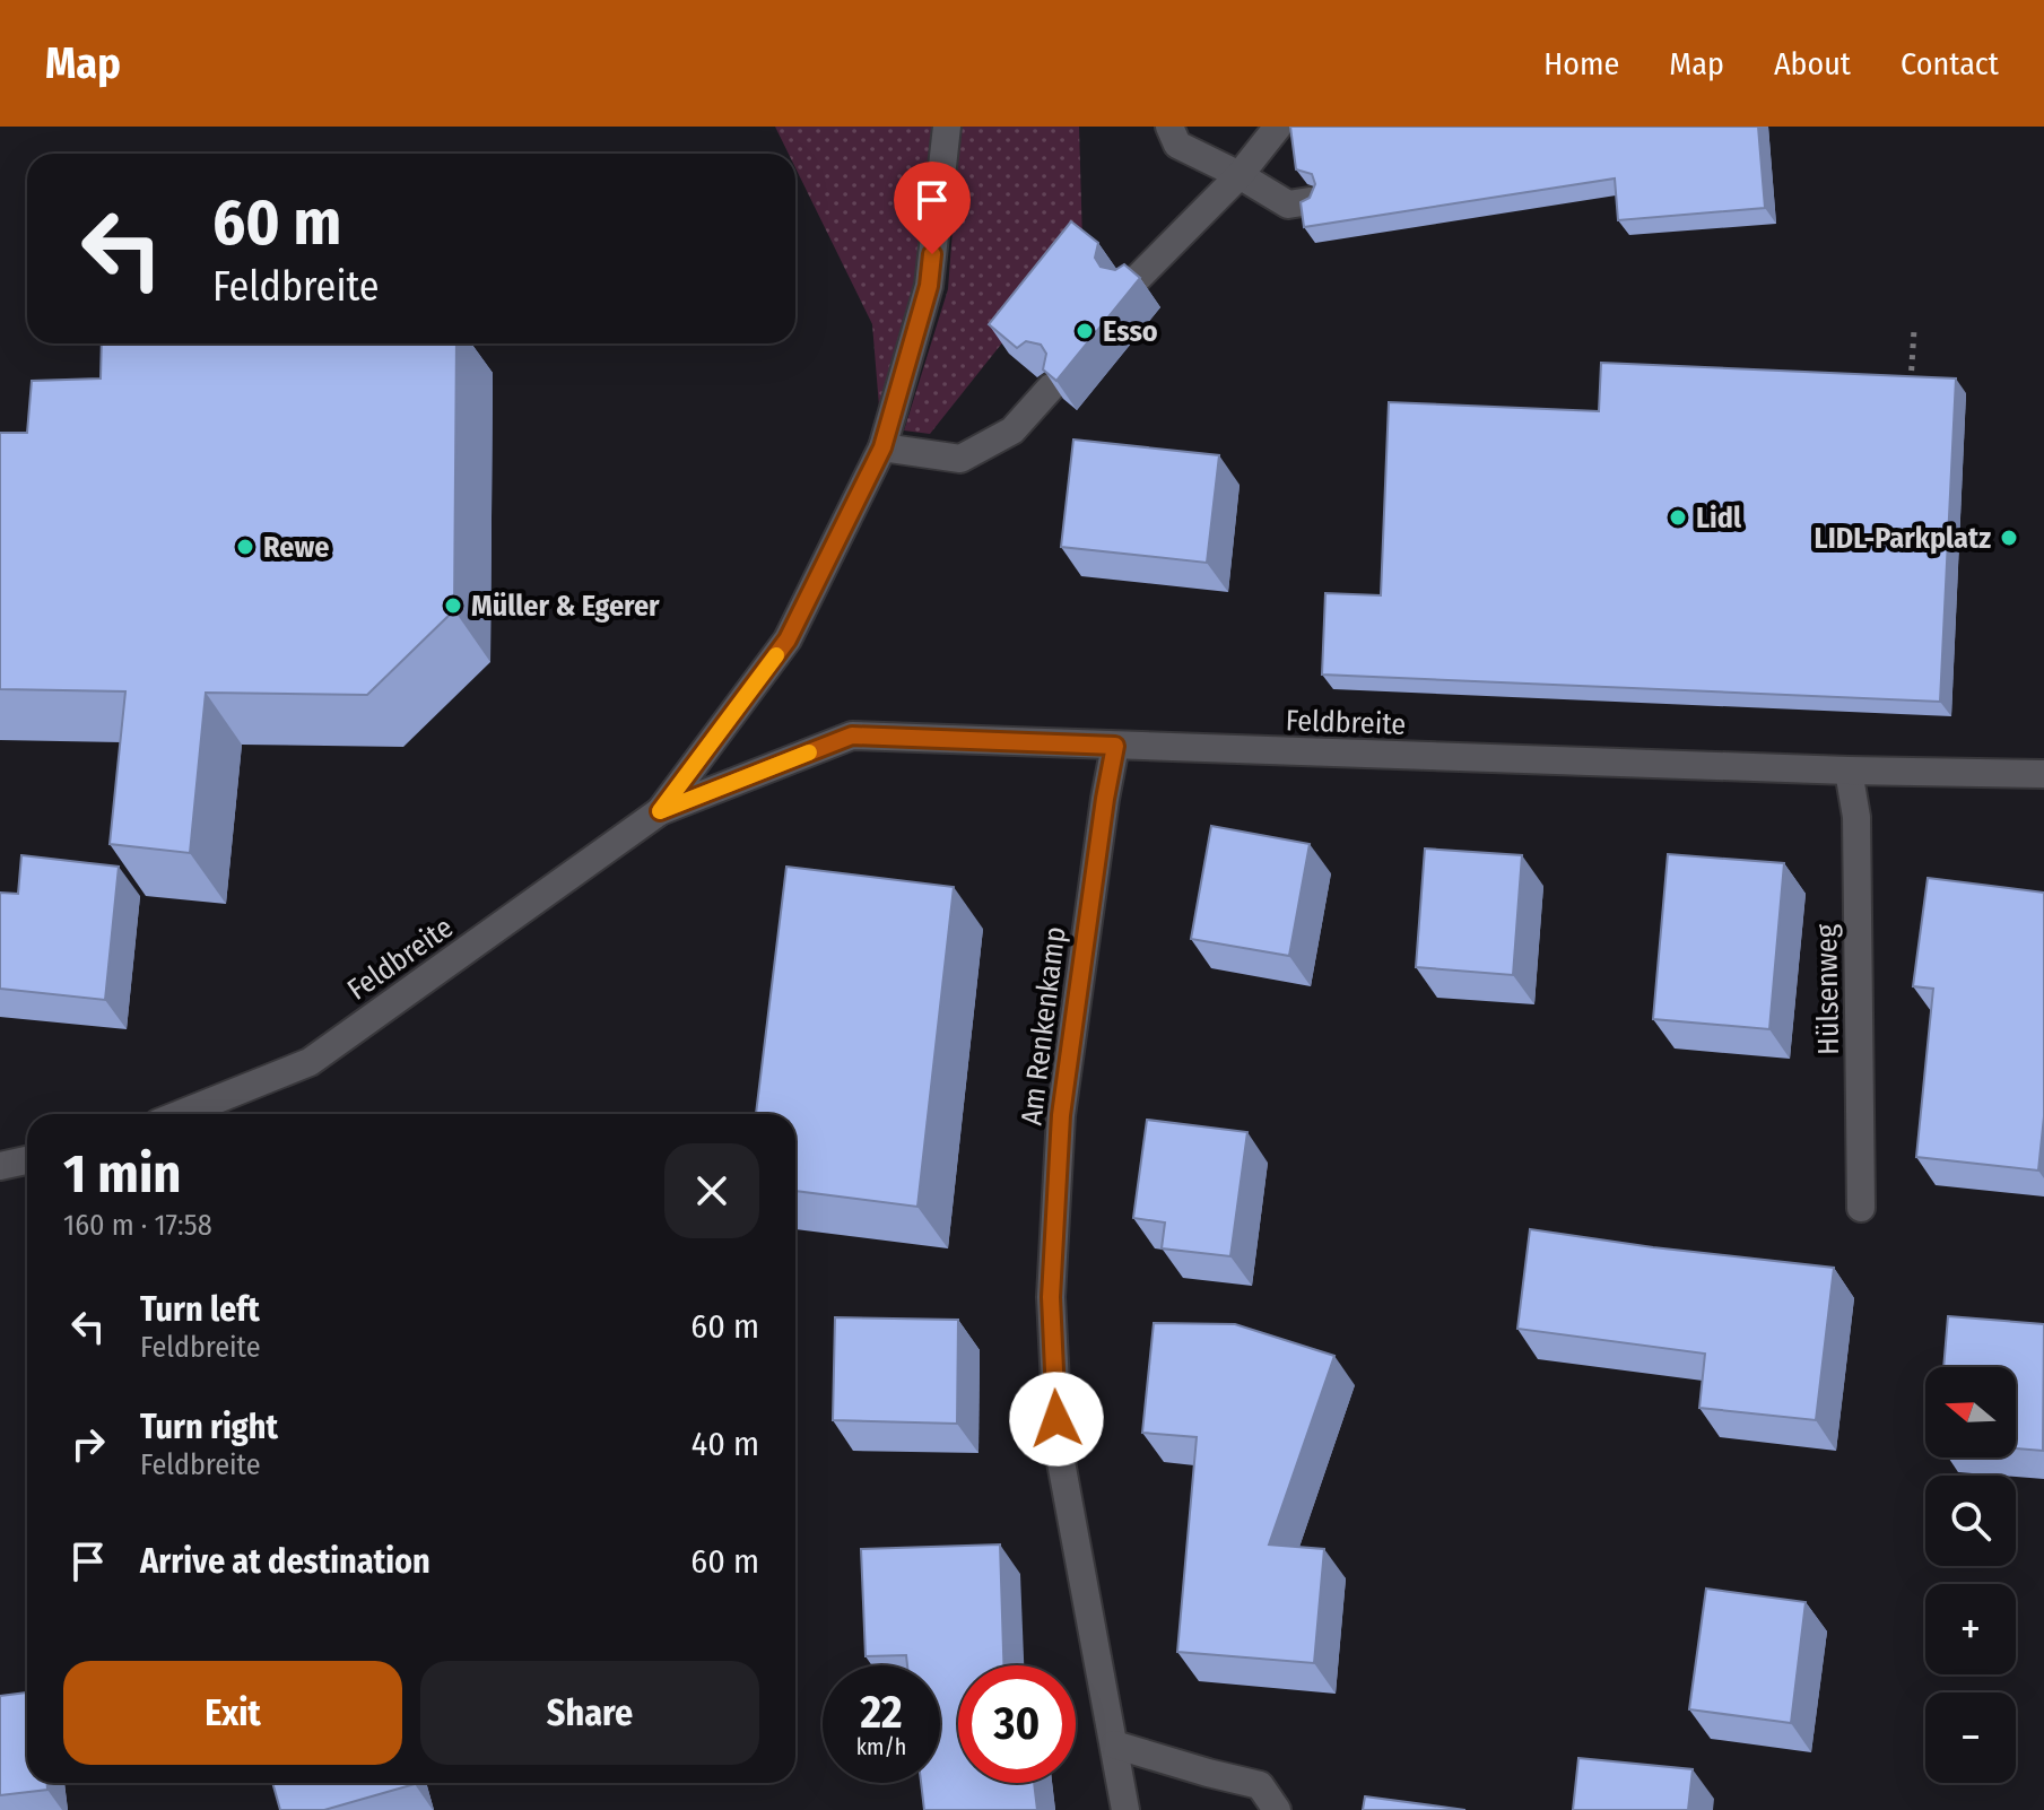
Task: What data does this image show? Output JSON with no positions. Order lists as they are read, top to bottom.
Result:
{
  "streets": {
    "street": ["Feldbreite", "Hülsenweg", "Am Renkenkamp"]
  },
  "crossings": [
    ["Feldbreite", "Hülsenweg"],
    ["Feldbreite", "Am Renkenkamp"]
  ],
  "places": [
    "Esso",
    "Lidl",
    "LIDL-Parkplatz",
    "Rewe",
    "Müller & Egerer"
  ],
  "north": "left",
  "page": {
    "header": "Map",
    "nav": [
      "Home",
      "Map",
      "About",
      "Contact"
    ],
    "turn": ["60 m", "Feldbreite"],
    "heading": ["1 min", "160 m · 17:58"],
    "list": [
      {
        "name": "Turn left",
        "note": "Feldbreite",
        "value": "60 m"
      },
      {
        "name": "Turn right",
        "note": "Feldbreite",
        "value": "40 m"
      },
      {
        "name": "Arrive at destination",
        "value": "60 m"
      }
    ],
    "map_buttons": ["+", "−"],
    "buttons": ["Exit", "Share"],
    "speed": "22 km/h",
    "limit": "30"
  }
}
